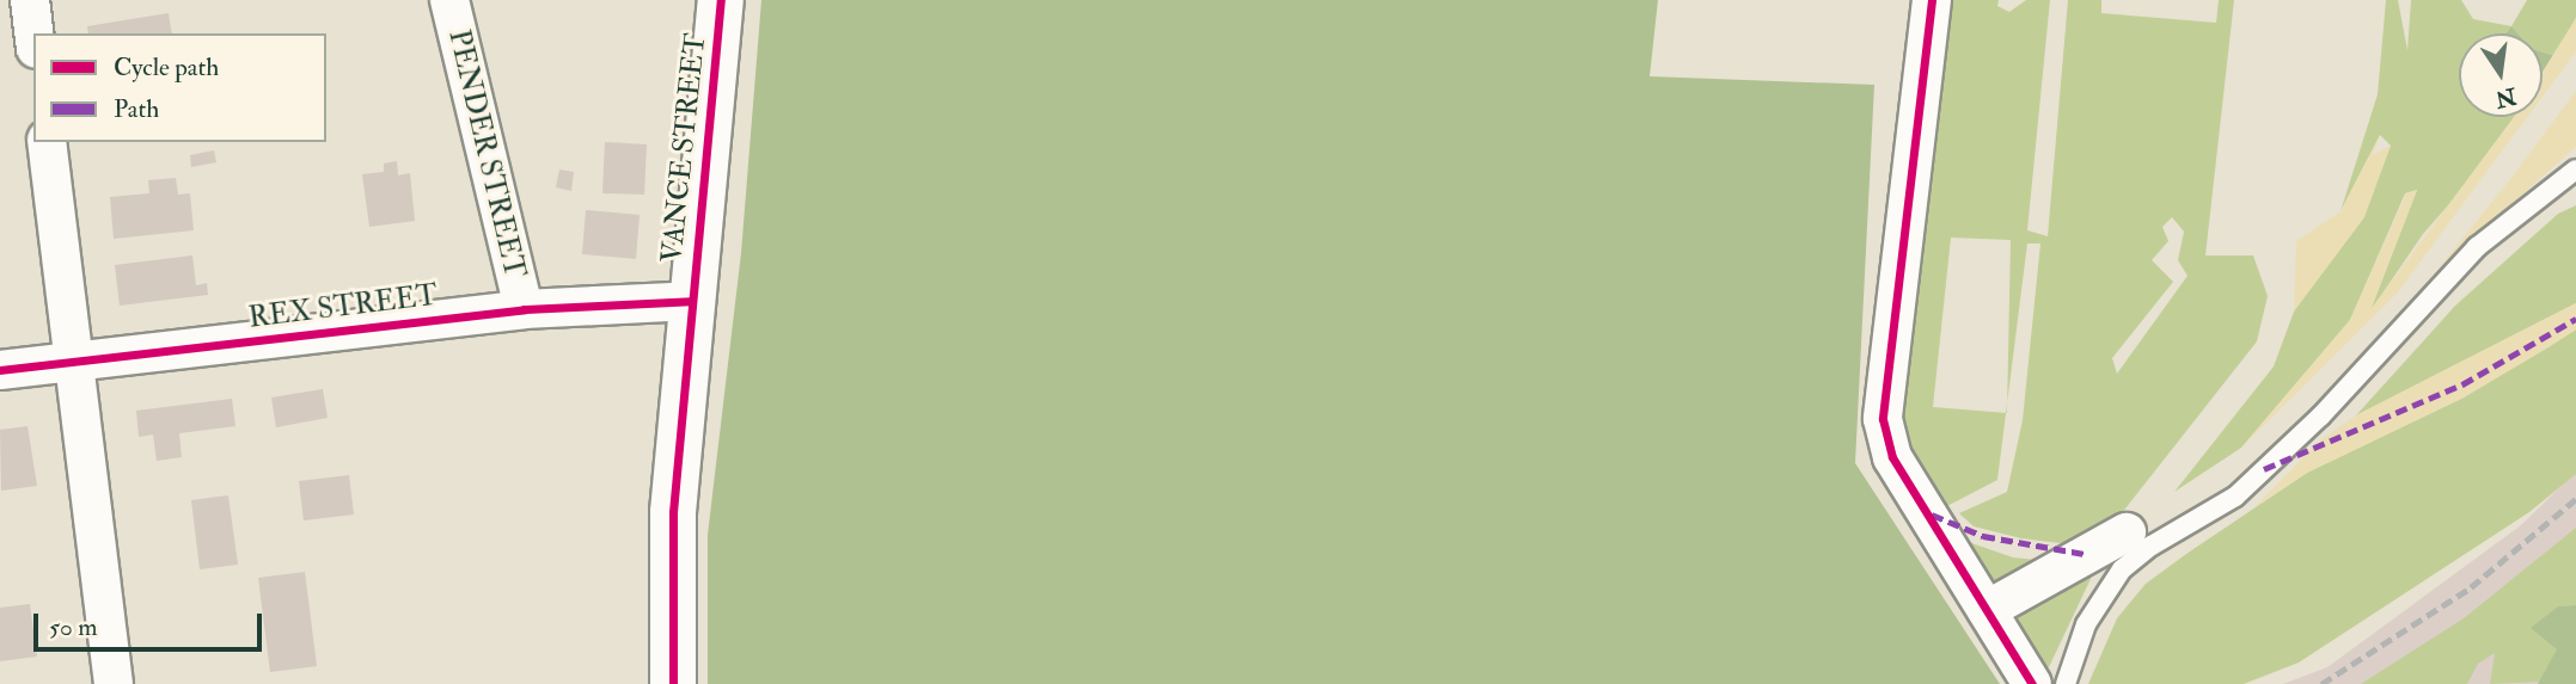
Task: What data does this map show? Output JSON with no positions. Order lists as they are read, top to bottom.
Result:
{
  "streets": {
    "street": ["VANCE STREET", "PENDER STREET", "REX STREET"]
  },
  "crossings": [
    ["VANCE STREET", "REX STREET"],
    ["PENDER STREET", "REX STREET"]
  ],
  "legend": ["Cycle path", "Path"],
  "scale_bar": "50 m",
  "north": "bottom"
}
